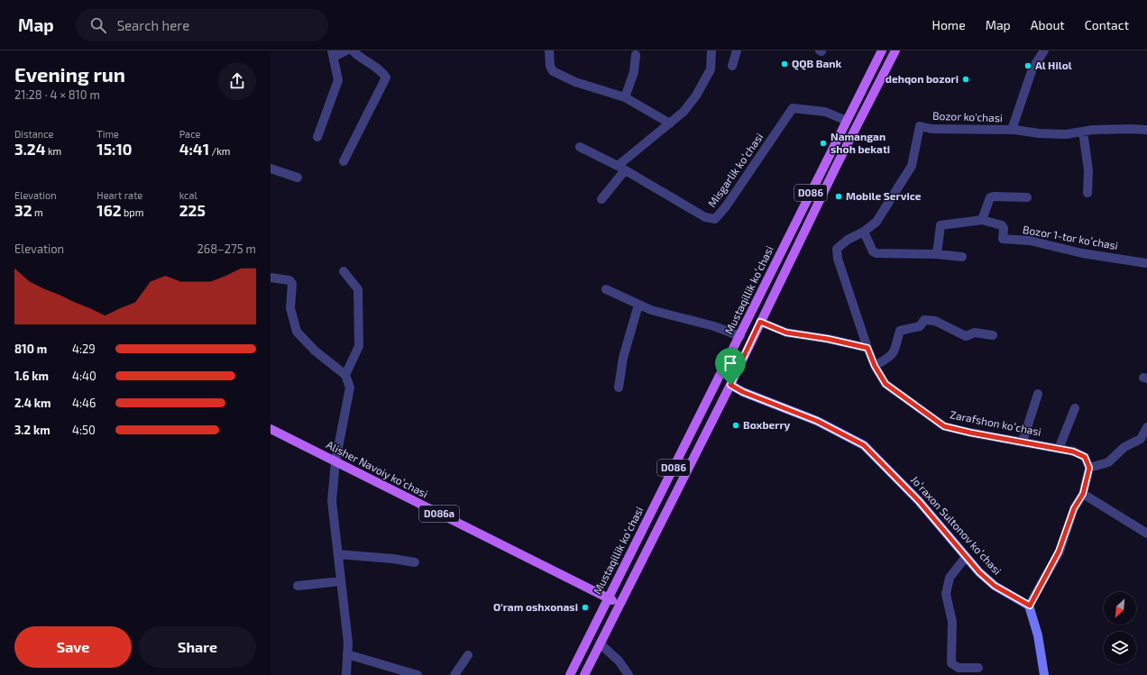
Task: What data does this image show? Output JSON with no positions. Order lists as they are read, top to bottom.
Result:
{
  "streets": {
    "main road": [
      "D086",
      "Mustaqillik koʻchasi",
      "Alisher Navoiy koʻchasi",
      "D086a"
    ],
    "street": [
      "Bozor ko'chasi",
      "Misgarlik koʻchasi",
      "Bozor 1-tor koʻchasi",
      "Zarafshon koʻchasi",
      "Joʻraxon Sultonov koʻchasi"
    ]
  },
  "crossings": [
    ["Bozor ko'chasi", "Zarafshon koʻchasi"],
    ["Misgarlik koʻchasi", "Mustaqillik koʻchasi"],
    ["D086", "D086a"],
    ["D086", "Joʻraxon Sultonov koʻchasi"],
    ["Mustaqillik koʻchasi", "Alisher Navoiy koʻchasi"],
    ["Mustaqillik koʻchasi", "D086a"],
    ["Alisher Navoiy koʻchasi", "D086a"]
  ],
  "places": [
    "QQB Bank",
    "Al Hilol",
    "dehqon bozori",
    "Namangan shoh bekati",
    "Mobile Service",
    "Boxberry",
    "O'ram oshxonasi"
  ],
  "north": "bottom left",
  "page": {
    "header": "Map",
    "search": "Search here",
    "nav": [
      "Home",
      "Map",
      "About",
      "Contact"
    ],
    "heading": ["Evening run", "21:28 · 4 × 810 m"],
    "stats": [
      ["Distance", "3.24 km"],
      ["Time", "15:10"],
      ["Pace", "4:41 /km"],
      ["Elevation", "32 m"],
      ["Heart rate", "162 bpm"],
      ["kcal", "225"]
    ],
    "chart": ["Elevation", "268–275 m"],
    "list": [
      {
        "name": "810 m",
        "note": "4:29"
      },
      {
        "name": "1.6 km",
        "note": "4:40"
      },
      {
        "name": "2.4 km",
        "note": "4:46"
      },
      {
        "name": "3.2 km",
        "note": "4:50"
      }
    ],
    "buttons": ["Save", "Share"]
  }
}
